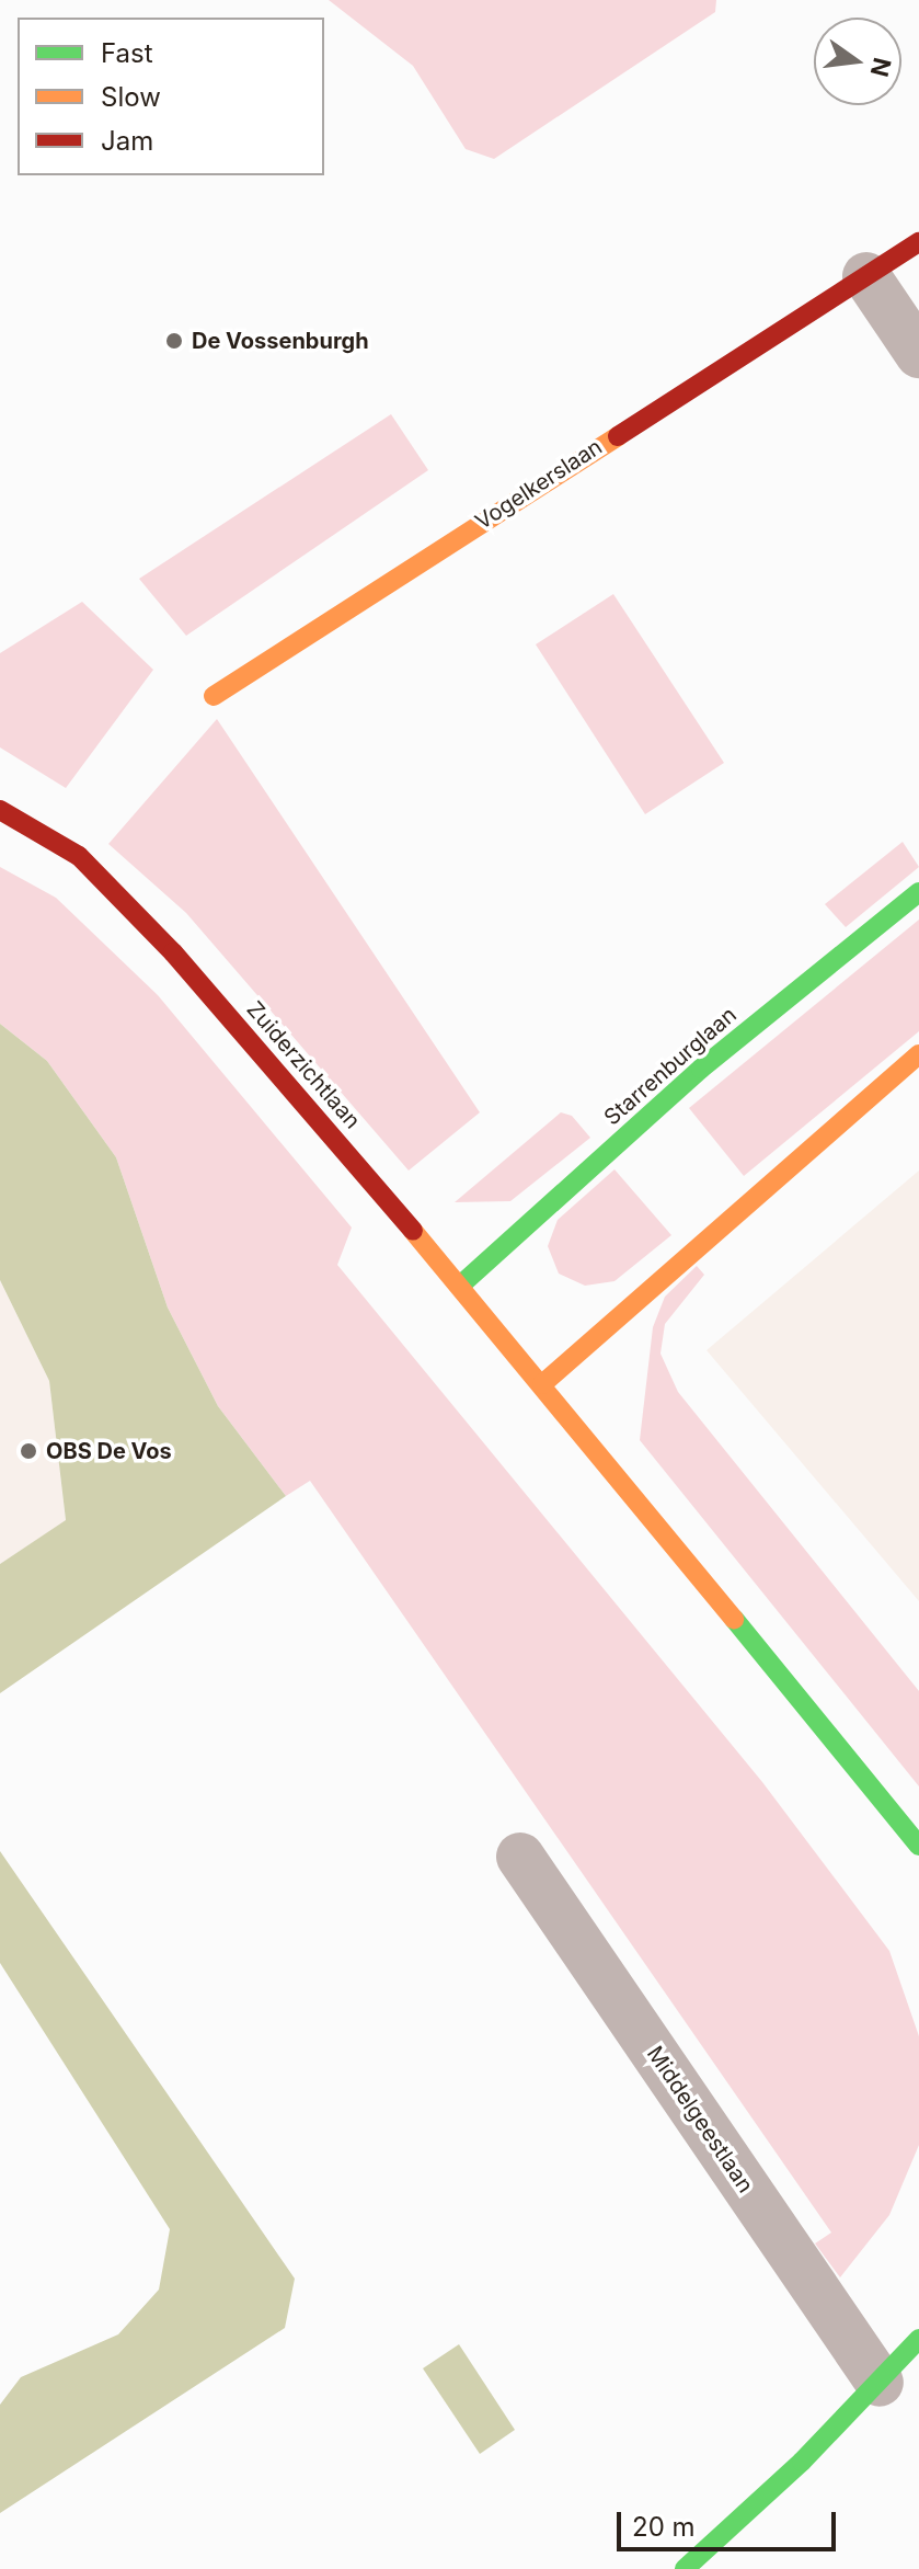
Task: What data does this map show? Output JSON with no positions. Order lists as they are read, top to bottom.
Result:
{
  "streets": {
    "street": [
      "Vogelkerslaan",
      "Zuiderzichtlaan",
      "Starrenburglaan",
      "Middelgeestlaan"
    ]
  },
  "crossings": [
    ["Zuiderzichtlaan", "Starrenburglaan"]
  ],
  "places": ["De Vossenburgh", "OBS De Vos"],
  "legend": ["Fast", "Slow", "Jam"],
  "scale_bar": "20 m",
  "north": "right"
}
